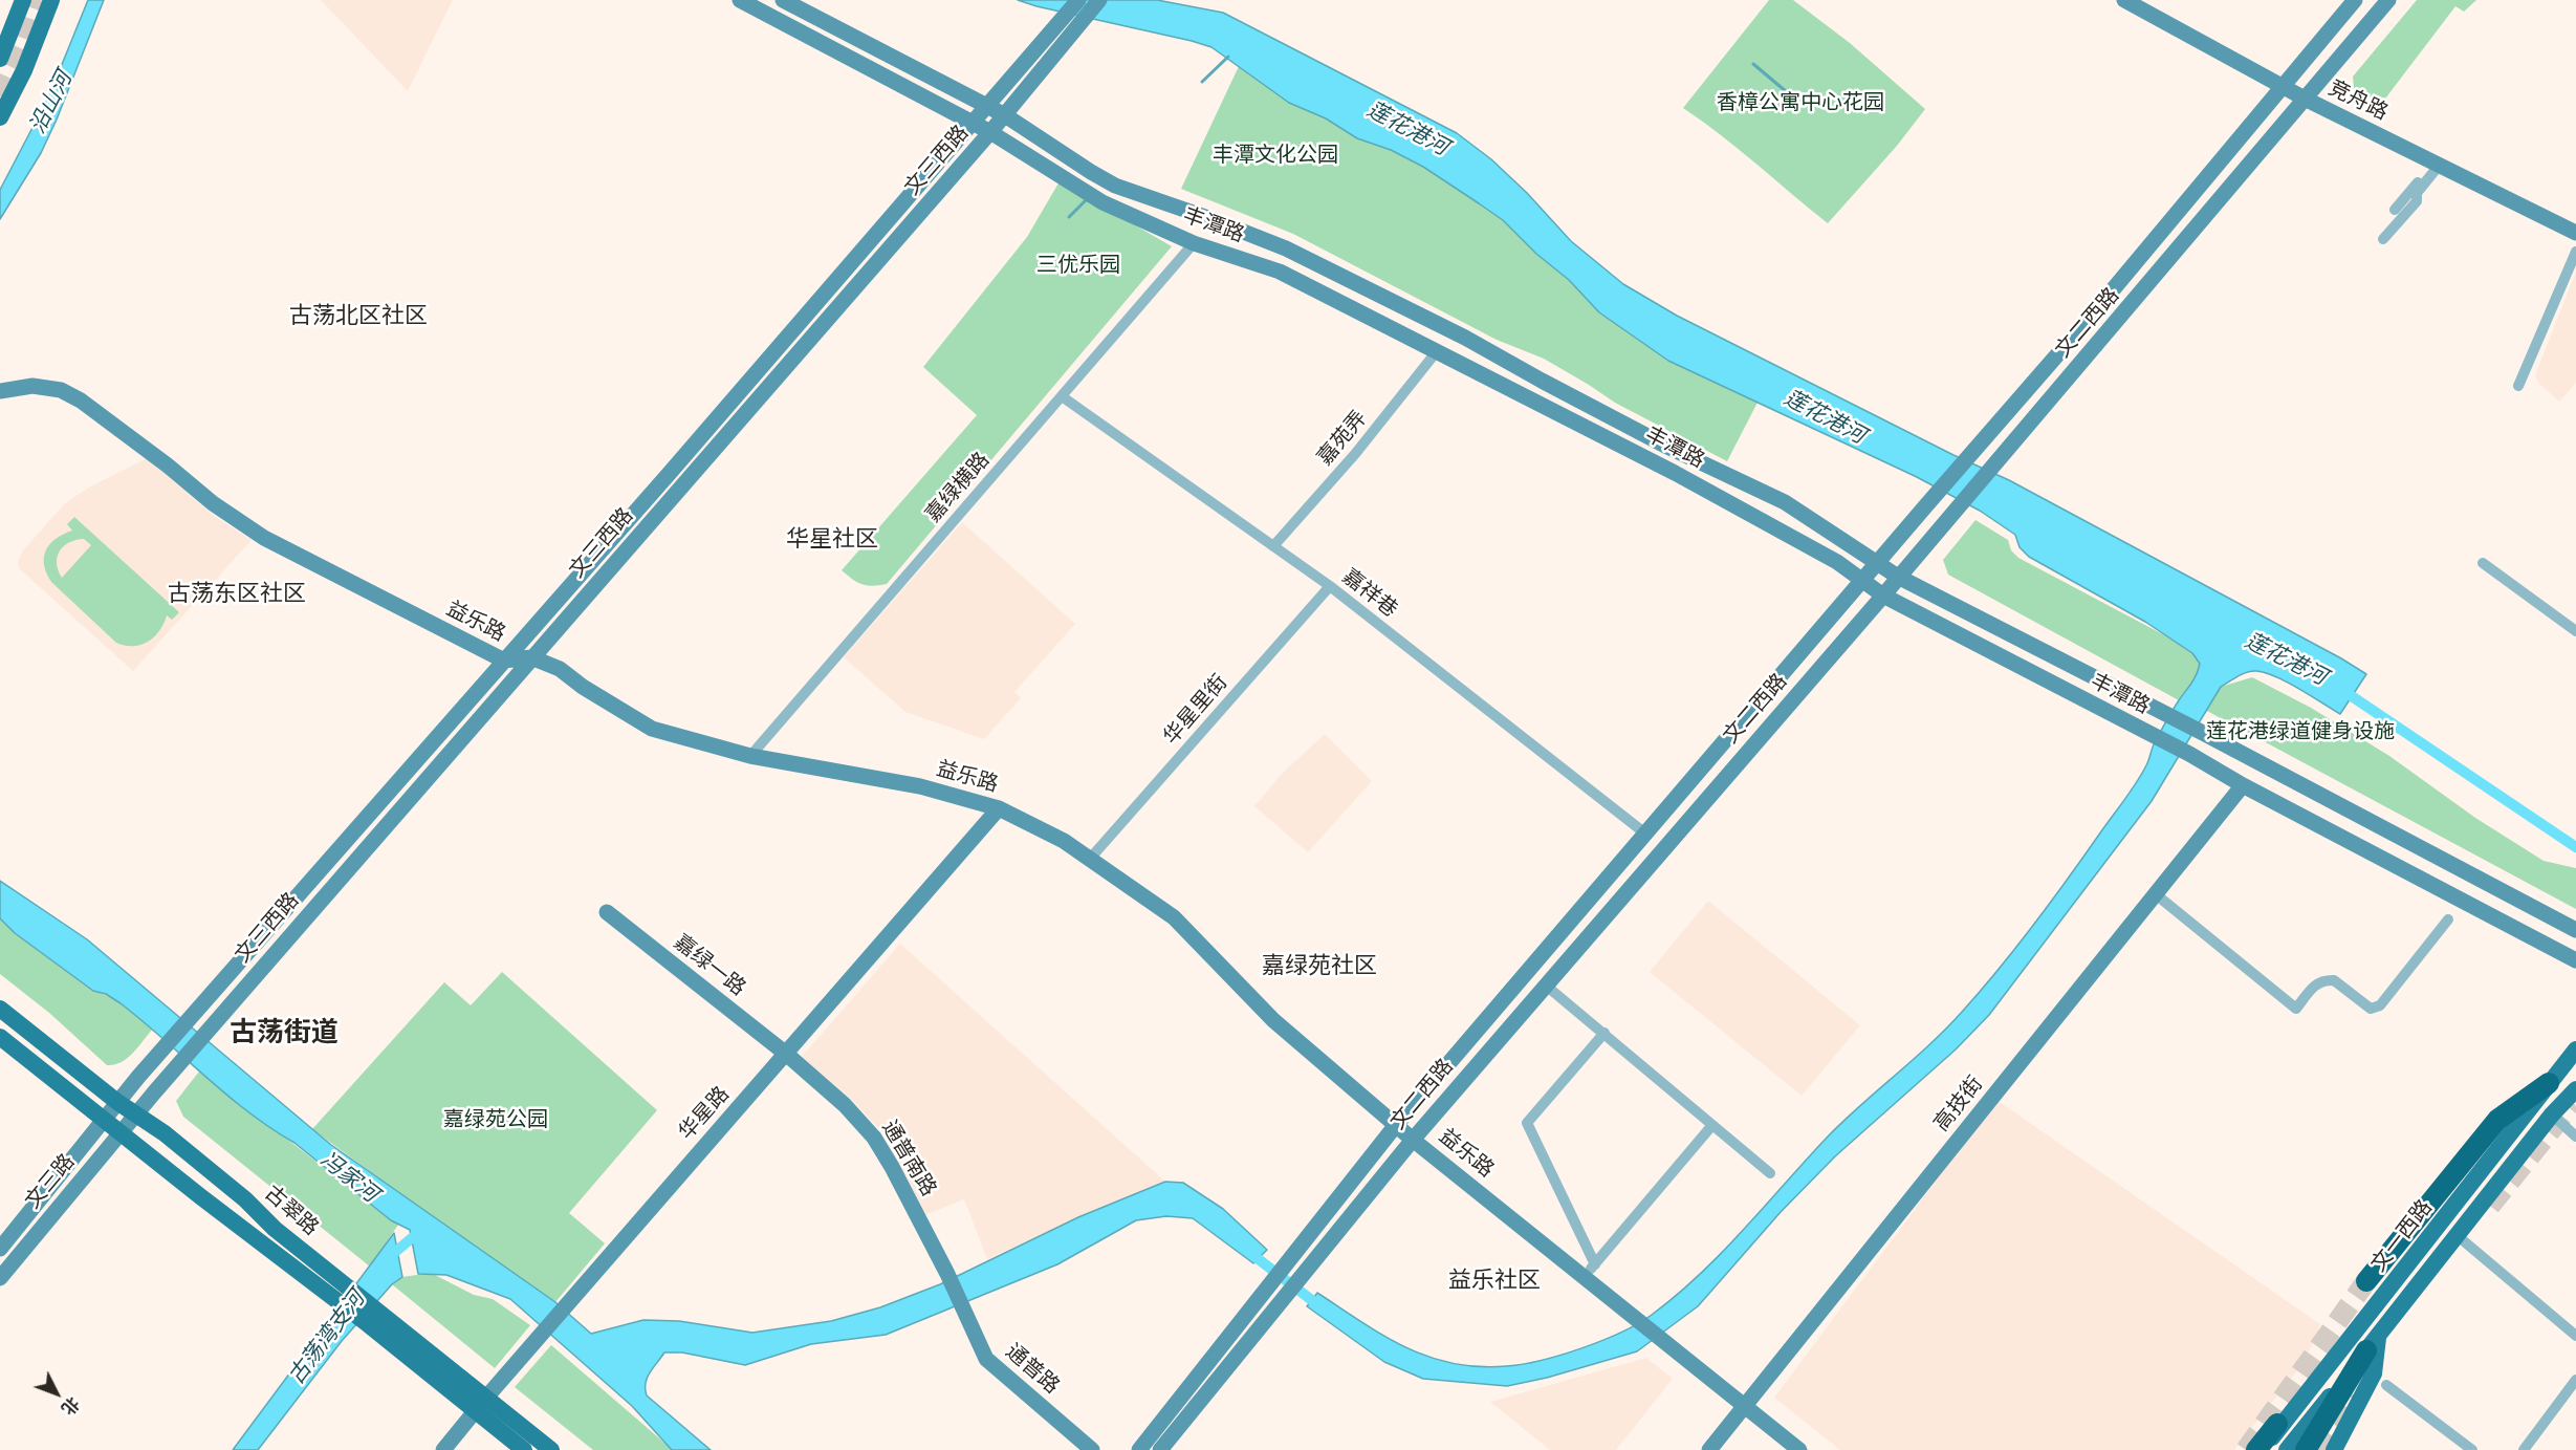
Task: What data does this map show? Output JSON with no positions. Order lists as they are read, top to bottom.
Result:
{
  "streets": {
    "main road": [
      "竞舟路",
      "文三西路",
      "丰潭路",
      "文二西路",
      "益乐路",
      "嘉绿一路",
      "高技街",
      "华星路",
      "通普南路",
      "文三路",
      "古翠路",
      "文一西路",
      "通普路"
    ],
    "street": [
      "嘉苑弄",
      "嘉绿横路",
      "嘉祥巷",
      "华星里街"
    ]
  },
  "crossings": [
    ["竞舟路", "文二西路"],
    ["文三西路", "丰潭路"],
    ["文三西路", "益乐路"],
    ["文三西路", "文三路"],
    ["文三西路", "古翠路"],
    ["丰潭路", "文二西路"],
    ["丰潭路", "嘉苑弄"],
    ["丰潭路", "嘉绿横路"],
    ["丰潭路", "高技街"],
    ["文二西路", "嘉祥巷"],
    ["文二西路", "益乐路"],
    ["嘉苑弄", "嘉祥巷"],
    ["嘉绿横路", "嘉祥巷"],
    ["嘉绿横路", "益乐路"],
    ["嘉祥巷", "华星里街"],
    ["益乐路", "华星里街"],
    ["益乐路", "高技街"],
    ["益乐路", "华星路"],
    ["嘉绿一路", "华星路"],
    ["嘉绿一路", "通普南路"],
    ["华星路", "通普南路"],
    ["华星路", "古翠路"],
    ["通普南路", "通普路"],
    ["文三路", "古翠路"]
  ],
  "districts": [
    "古荡北区社区",
    "华星社区",
    "古荡东区社区",
    "嘉绿苑社区",
    "古荡街道",
    "益乐社区"
  ],
  "water": [
    "沿山河",
    "莲花港河",
    "冯家河",
    "古荡湾支河"
  ],
  "parks": [
    "香樟公寓中心花园",
    "丰潭文化公园",
    "三优乐园",
    "莲花港绿道健身设施",
    "嘉绿苑公园"
  ],
  "north": "bottom right"
}
